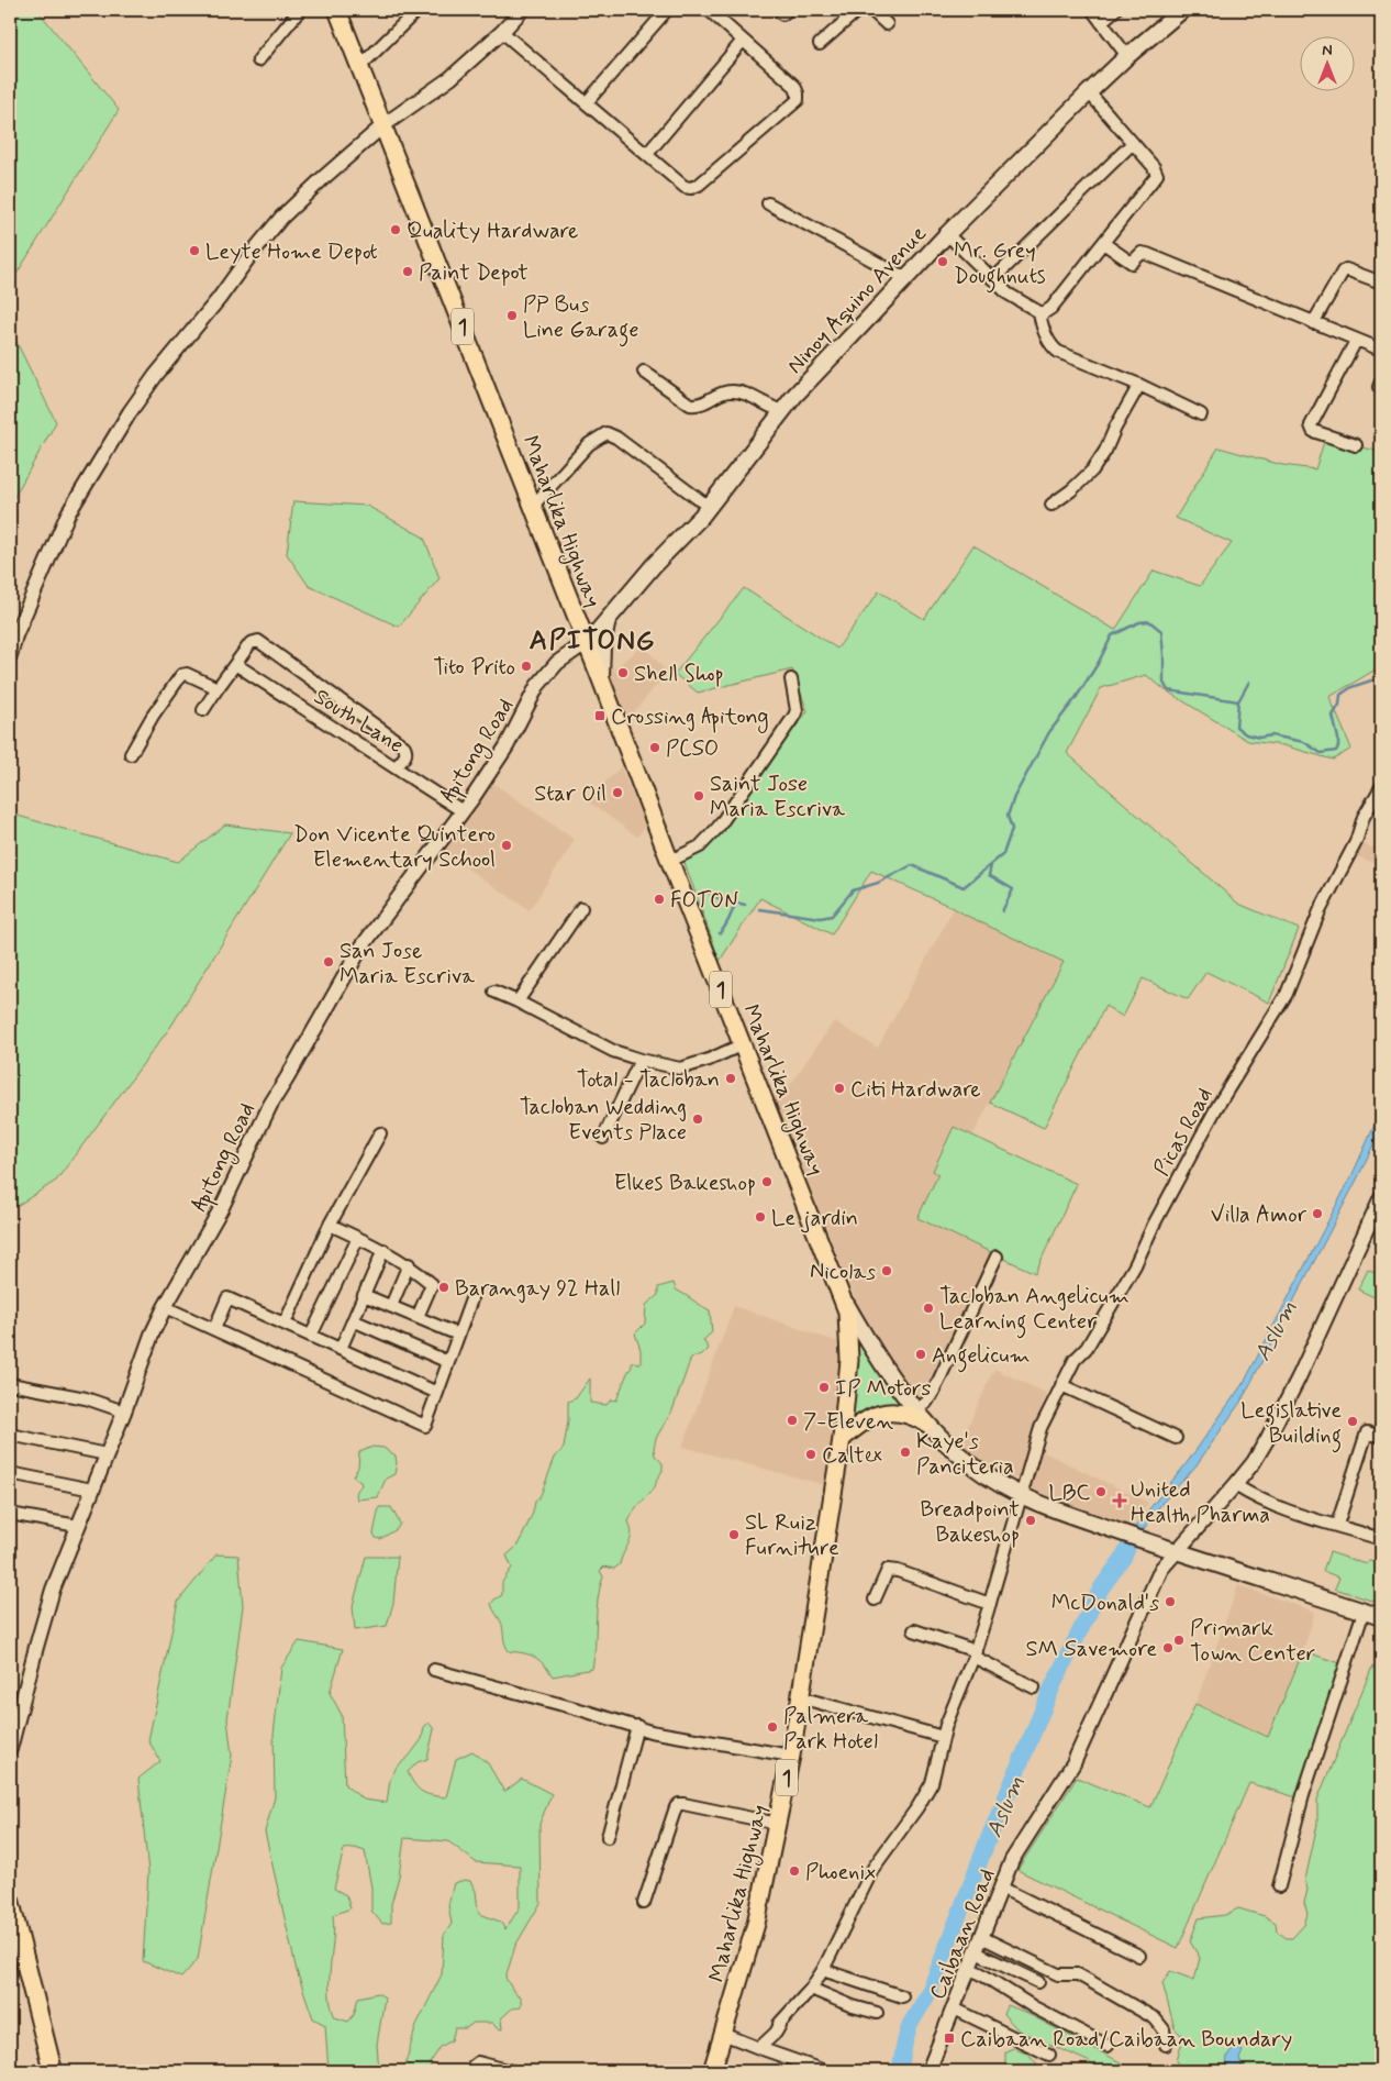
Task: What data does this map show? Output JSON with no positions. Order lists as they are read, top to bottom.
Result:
{
  "streets": {
    "main road": ["Ninoy Aquino Avenue", "1", "Maharlika Highway"],
    "street": [
      "South Lane",
      "Apitong Road",
      "Picas Road",
      "Caibaan Road"
    ]
  },
  "crossings": [
    ["Ninoy Aquino Avenue", "Maharlika Highway"],
    ["Ninoy Aquino Avenue", "Apitong Road"],
    ["Maharlika Highway", "Apitong Road"],
    ["South Lane", "Apitong Road"]
  ],
  "districts": ["APITONG"],
  "water": ["Aslum"],
  "places": {
    "other": [
      "Quality Hardware",
      "Leyte Home Depot",
      "Mr. Grey Doughnuts",
      "Paint Depot",
      "PP Bus Line Garage",
      "Tito Prito",
      "Shell Shop",
      "PCSO",
      "Star Oil",
      "Saint Jose Maria Escriva",
      "Don Vicente Quintero Elementary School",
      "FOTON",
      "San Jose Maria Escriva",
      "Total - Tacloban",
      "Citi Hardware",
      "Tacloban Wedding Events Place",
      "Elkes Bakeshop",
      "Villa Amor",
      "Le jardin",
      "Nicolas",
      "Barangay 92 Hall",
      "Tacloban Angelicum Learning Center",
      "Angelicum",
      "IP Motors",
      "7-Eleven",
      "Legislative Building",
      "Kaye's Panciteria",
      "Caltex",
      "LBC",
      "Breadpoint Bakeshop",
      "SL Ruiz Furniture",
      "McDonald's",
      "Primark Town Center",
      "SM Savemore",
      "Palmera Park Hotel",
      "Phoenix"
    ],
    "transit": ["Crossing Apitong", "Caibaan Road/Caibaan Boundary"],
    "health": ["United Health Pharma"]
  },
  "north": "top"
}
